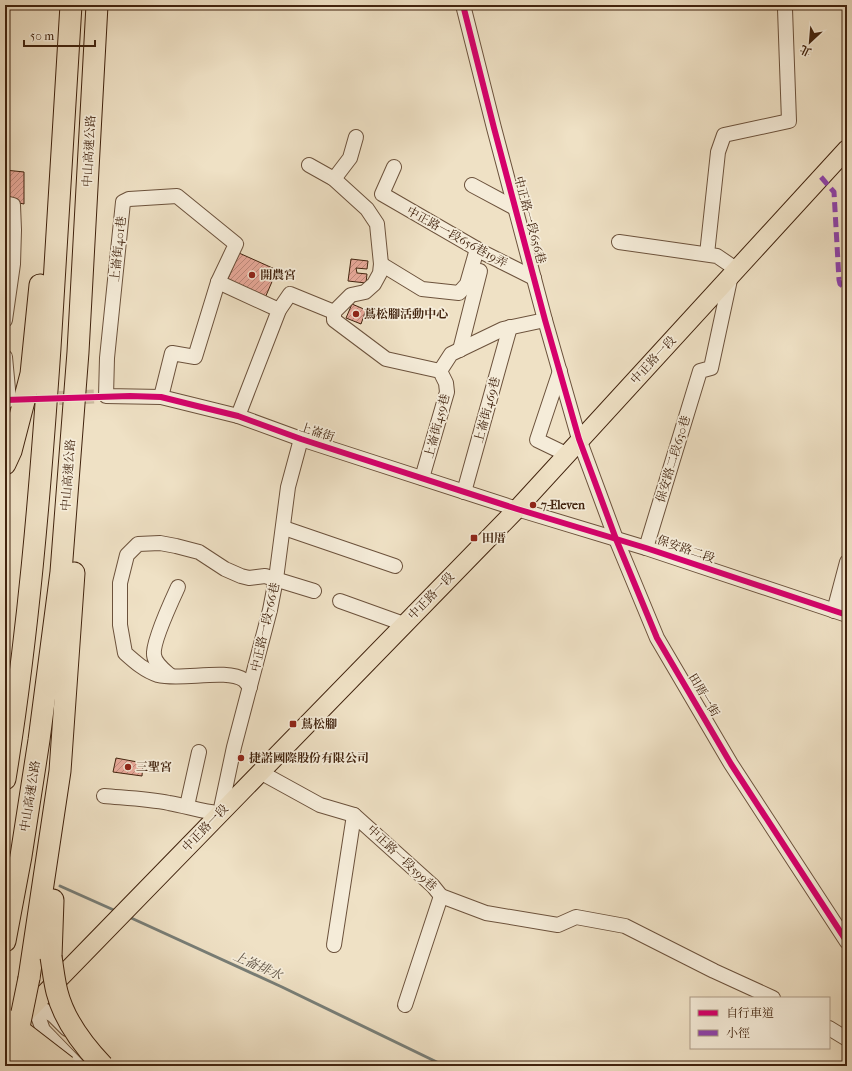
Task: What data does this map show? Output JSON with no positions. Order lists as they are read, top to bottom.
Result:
{
  "streets": {
    "highway": ["中山高速公路"],
    "main road": ["中正路一段"],
    "street": [
      "中正路一段656巷",
      "中正路一段656巷19弄",
      "上崙街401巷",
      "上崙街469巷",
      "上崙街459巷",
      "上崙街",
      "保安路二段630巷",
      "保安路二段",
      "中正路一段766巷",
      "田厝一街",
      "中正路一段599巷"
    ]
  },
  "crossings": [
    ["中正路一段656巷", "中正路一段656巷19弄"],
    ["中正路一段656巷", "中正路一段"],
    ["中正路一段656巷", "田厝一街"],
    ["上崙街401巷", "上崙街"],
    ["中正路一段", "上崙街"],
    ["中正路一段", "保安路二段630巷"],
    ["中正路一段", "保安路二段"],
    ["中正路一段", "中正路一段766巷"],
    ["中正路一段", "田厝一街"],
    ["中正路一段", "中正路一段599巷"],
    ["上崙街469巷", "上崙街"],
    ["上崙街459巷", "上崙街"],
    ["上崙街", "保安路二段"],
    ["上崙街", "中正路一段766巷"],
    ["保安路二段630巷", "保安路二段"],
    ["保安路二段", "田厝一街"]
  ],
  "water": ["上崙排水"],
  "places": {
    "other": [
      "開農宮",
      "蔦松腳活動中心",
      "7-Eleven",
      "捷諾國際股份有限公司",
      "三聖宮"
    ],
    "transit": ["田厝", "蔦松腳"]
  },
  "legend": ["自行車道", "小徑"],
  "scale_bar": "50 m",
  "north": "bottom left"
}
